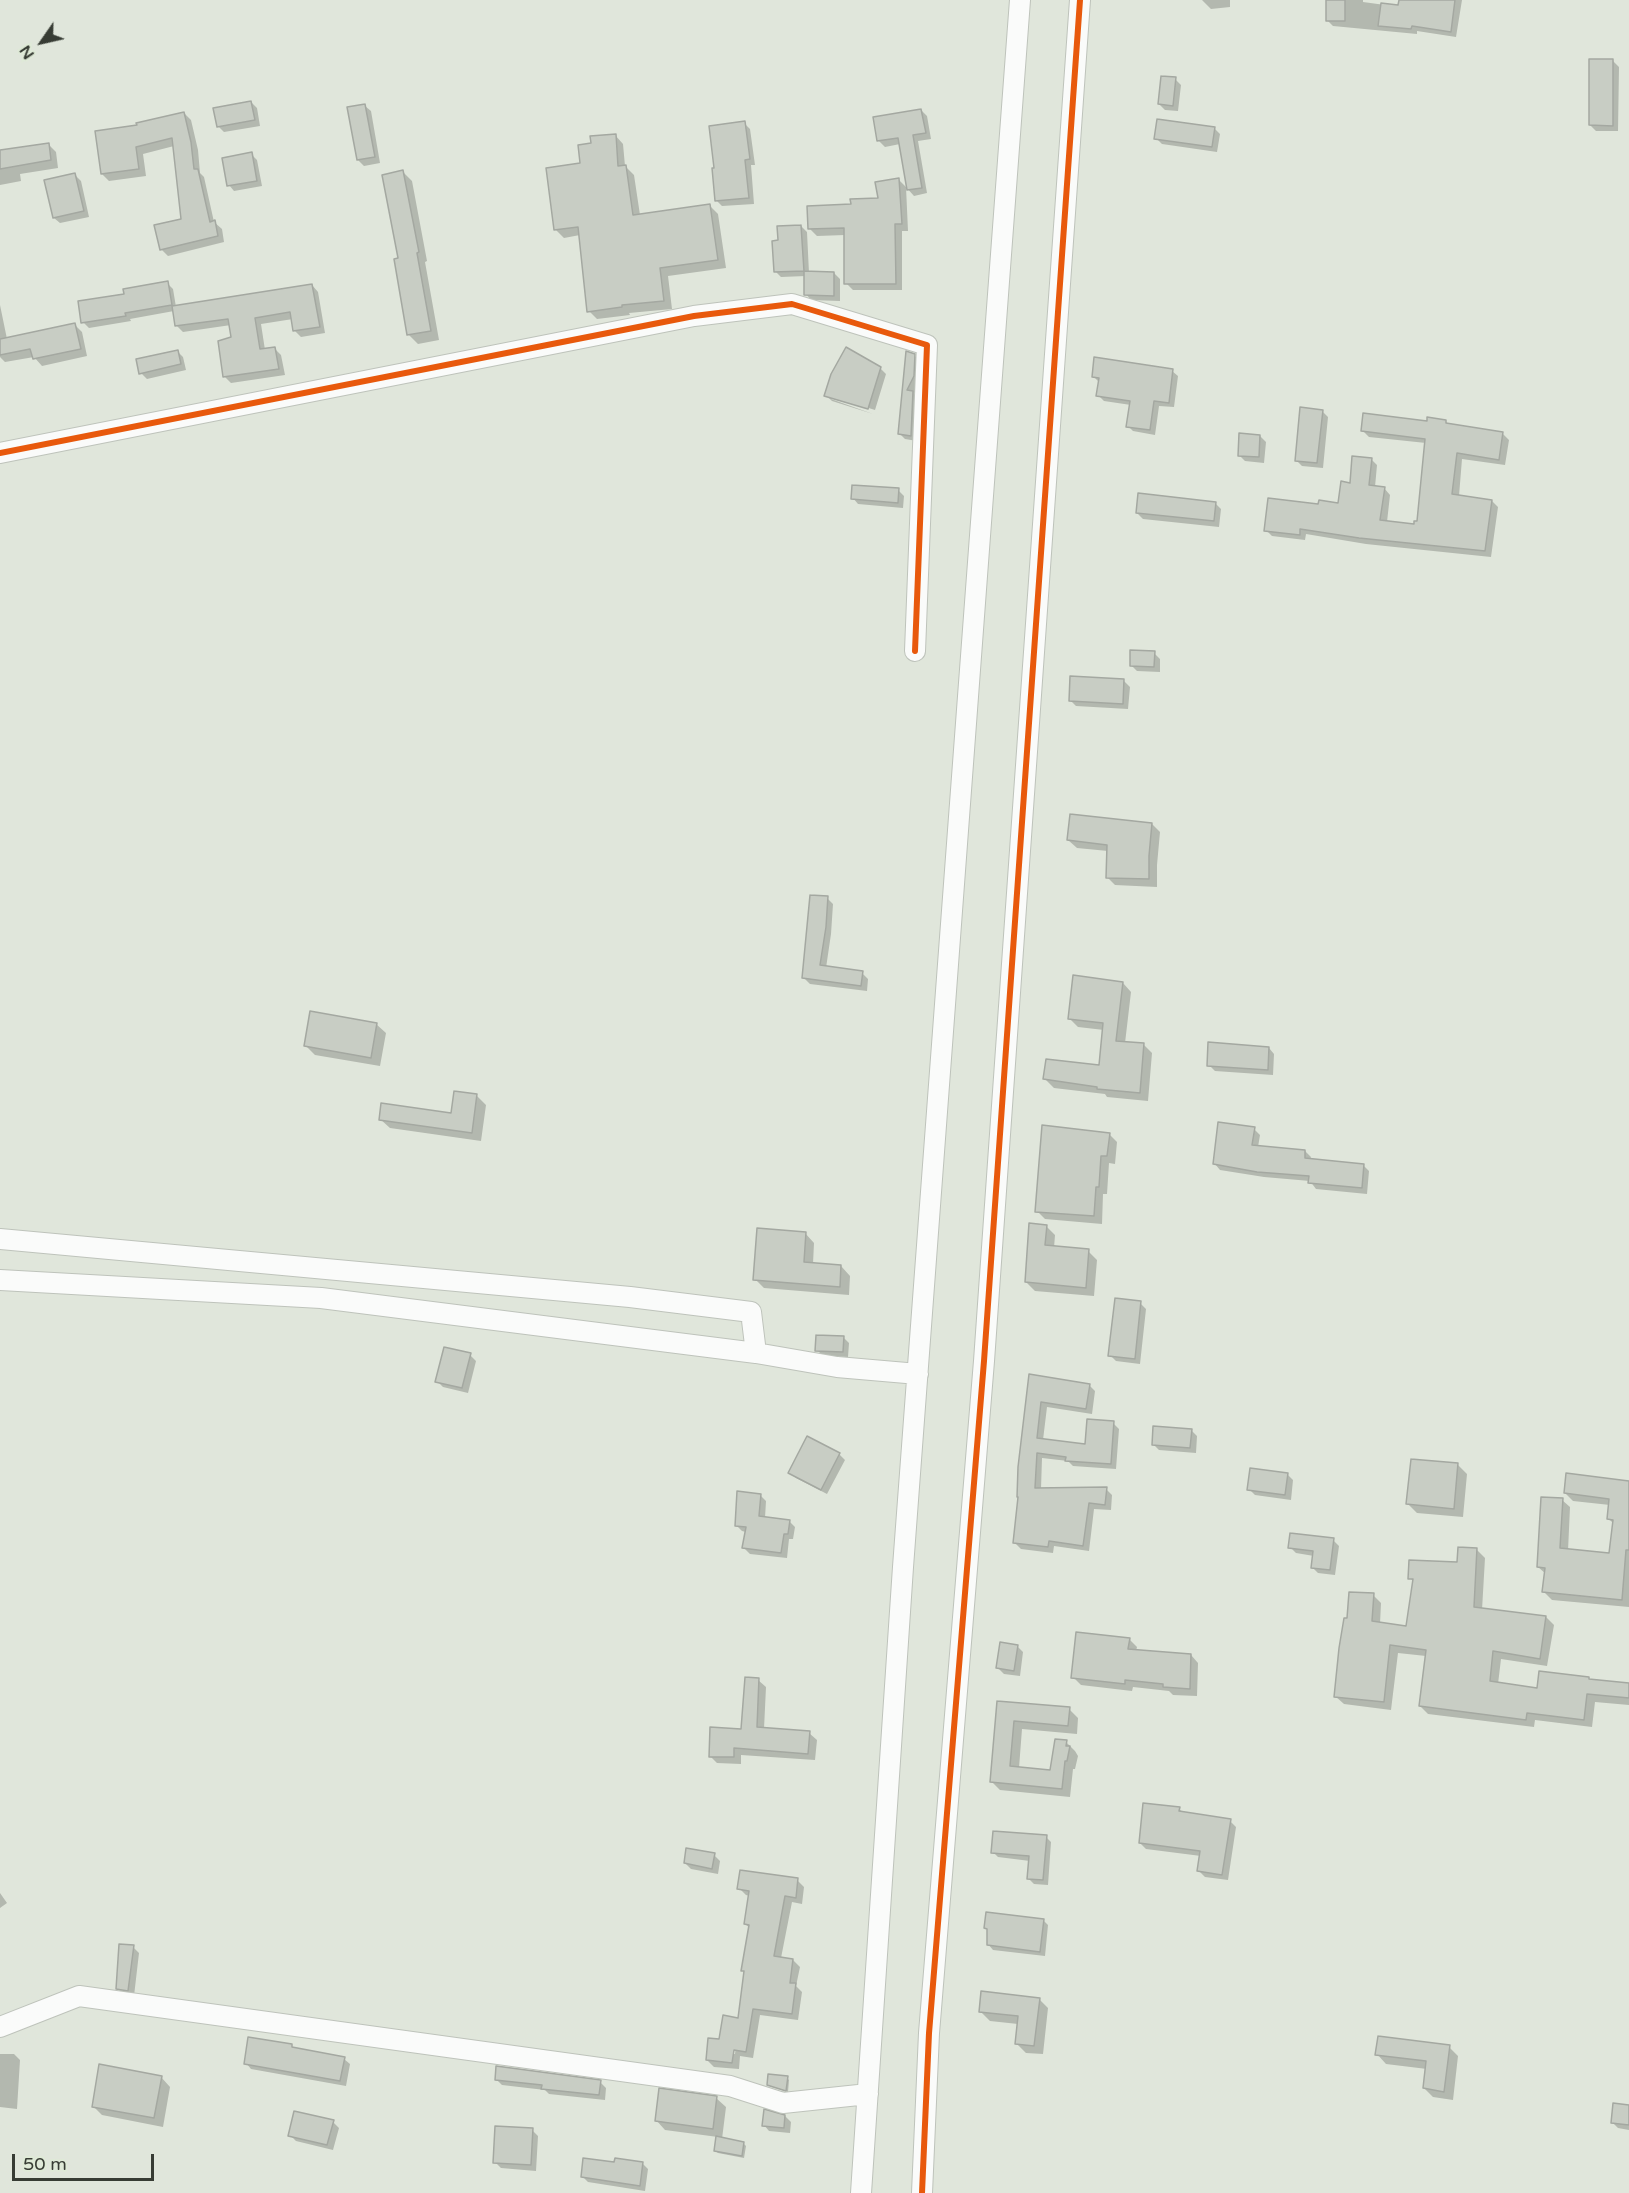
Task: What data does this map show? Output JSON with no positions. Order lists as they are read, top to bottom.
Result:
{
  "scale_bar": "50 m",
  "north": "bottom left"
}
